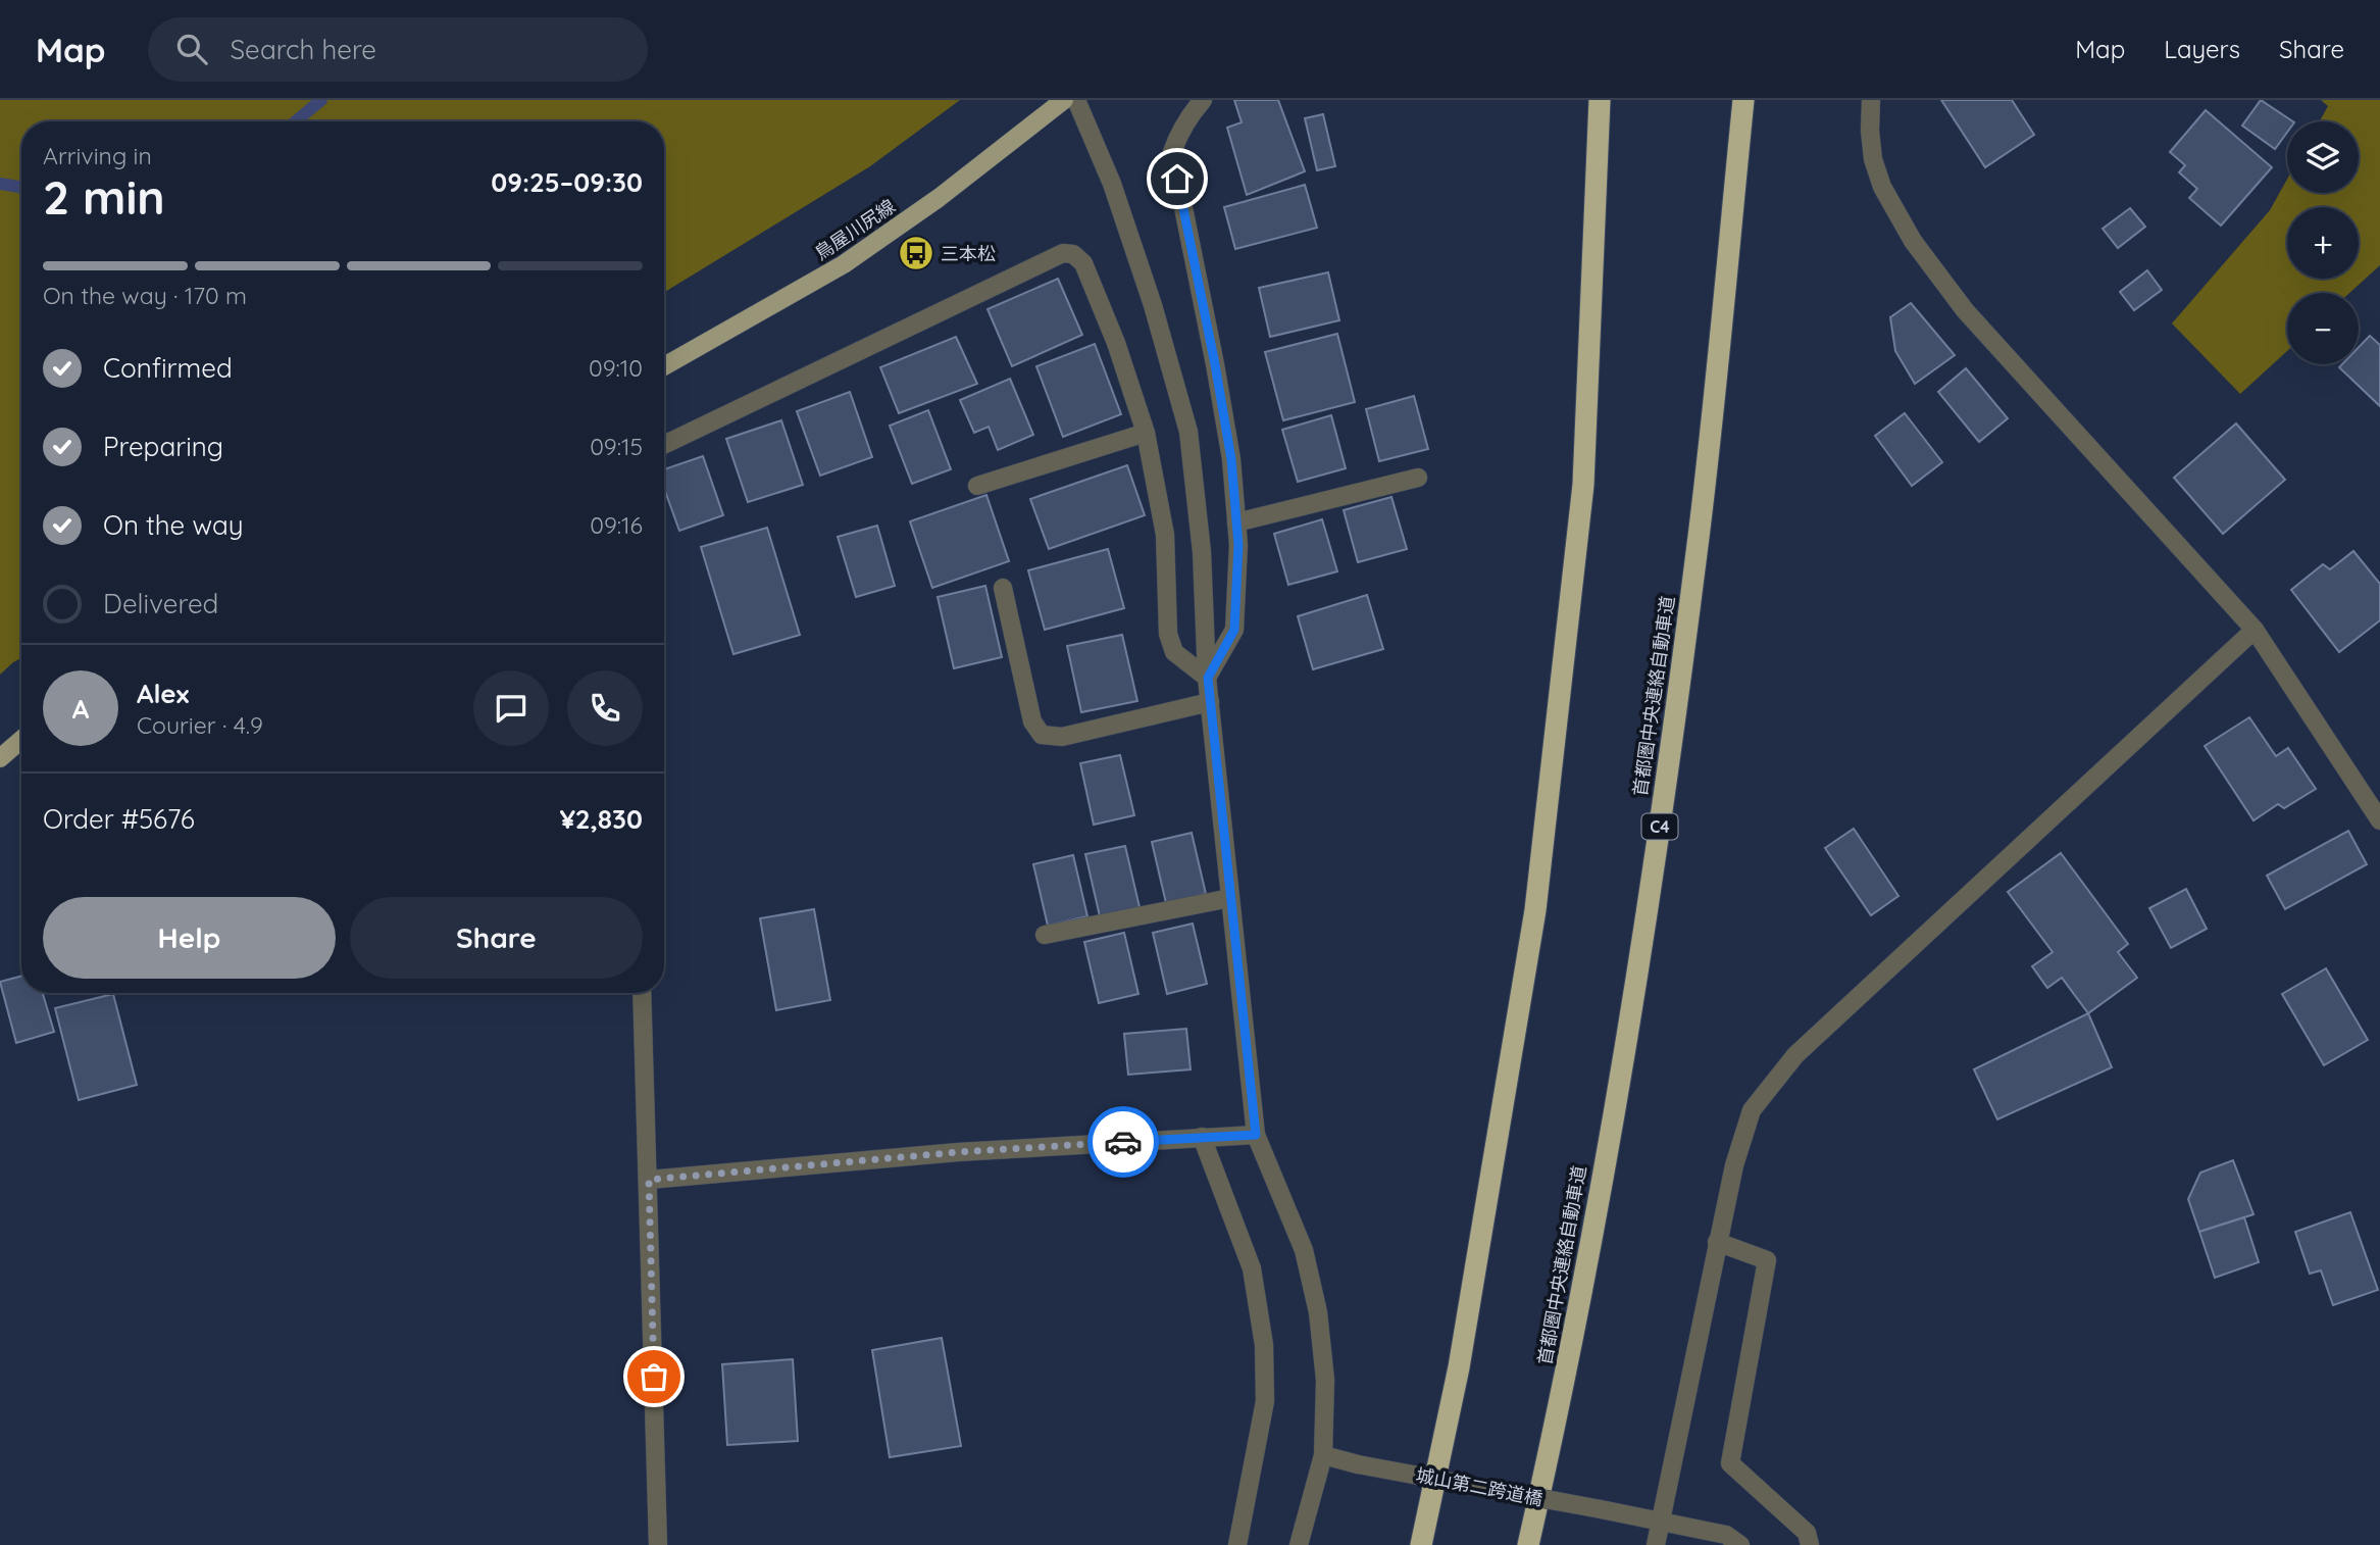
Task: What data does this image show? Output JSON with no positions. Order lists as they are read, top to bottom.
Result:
{
  "streets": {
    "highway": ["首都圏中央連絡自動車道", "C4"],
    "main road": ["鳥屋川尻線"],
    "street": ["城山第二跨道橋"]
  },
  "places": {
    "bus stop": ["三本松"]
  },
  "page": {
    "header": "Map",
    "search": "Search here",
    "nav": ["Map", "Layers", "Share"],
    "map_buttons": ["+", "−"],
    "heading": ["2 min", "Arriving in", "09:25–09:30"],
    "panel": [
      "Alex",
      "Courier · 4.9",
      "Order #5676",
      "¥2,830"
    ],
    "bar": "On the way · 170 m",
    "list": [
      ["Confirmed", "09:10"],
      ["Preparing", "09:15"],
      ["On the way", "09:16"],
      "Delivered"
    ],
    "round": "A",
    "buttons": ["Help", "Share"]
  }
}
